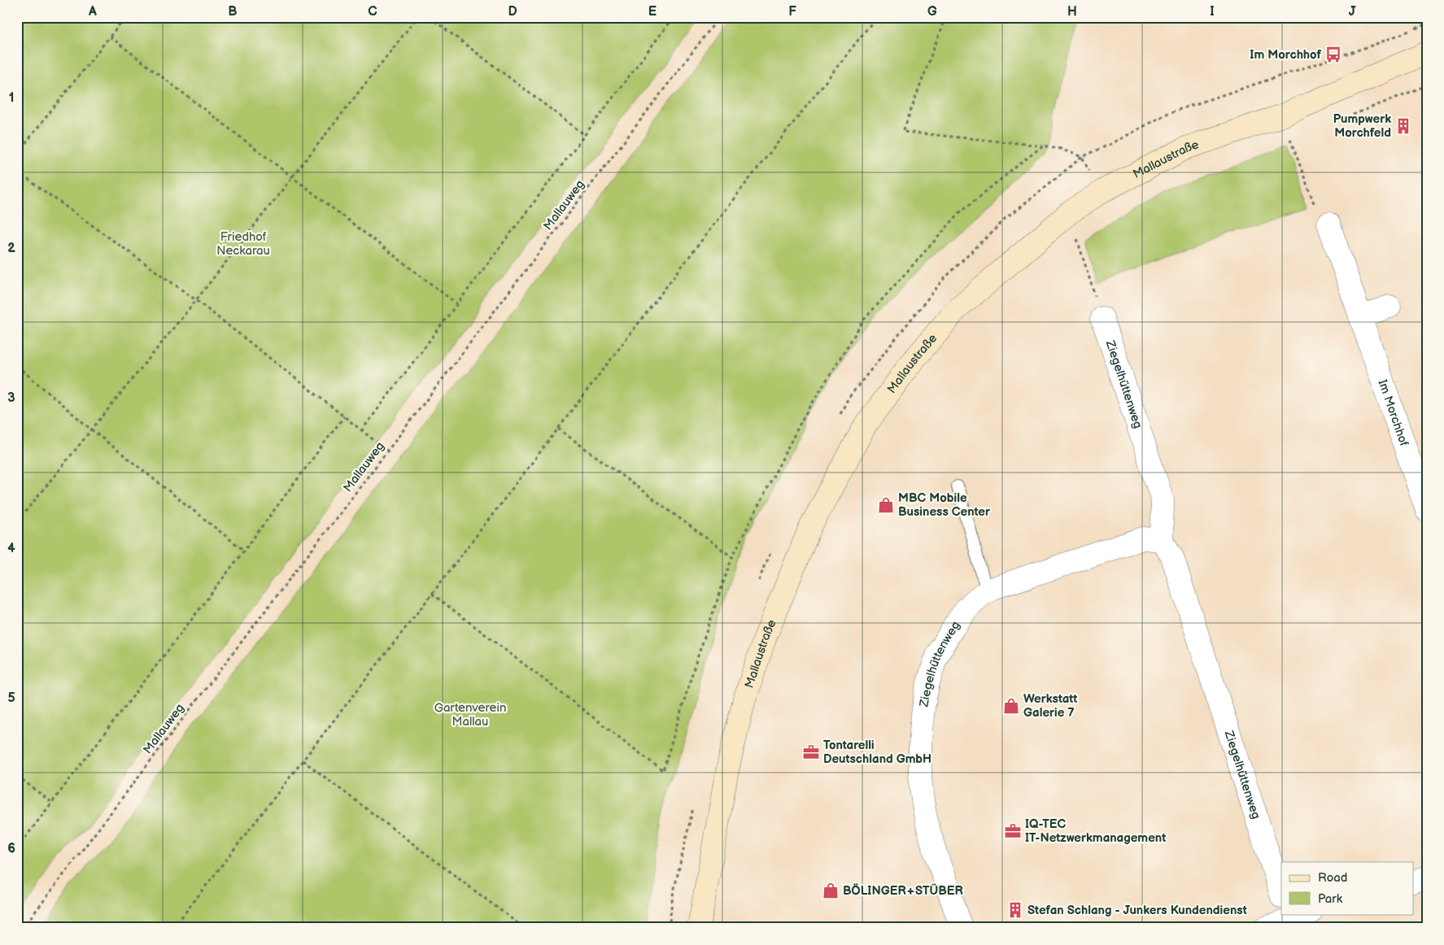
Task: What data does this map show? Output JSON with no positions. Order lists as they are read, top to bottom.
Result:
{
  "streets": {
    "main road": ["Mallaustraße"],
    "street": ["Ziegelhüttenweg", "Im Morchhof"],
    "path": ["Mallauweg"]
  },
  "parks": ["Friedhof Neckarau", "Gartenverein Mallau"],
  "places": {
    "bus stop": ["Im Morchhof"],
    "building": ["Pumpwerk Morchfeld", "Stefan Schlang - Junkers Kundendienst"],
    "shop": ["MBC Mobile Business Center", "Werkstatt Galerie 7", "BÖLINGER+STÜBER"],
    "office": ["Tontarelli Deutschland GmbH", "IQ-TEC IT-Netzwerkmanagement"]
  },
  "legend": ["Road", "Park"],
  "grid": {
    "columns": [
      "A",
      "B",
      "C",
      "D",
      "E",
      "F",
      "G",
      "H",
      "I",
      "J"
    ],
    "rows": [
      "1",
      "2",
      "3",
      "4",
      "5",
      "6"
    ]
  }
}
